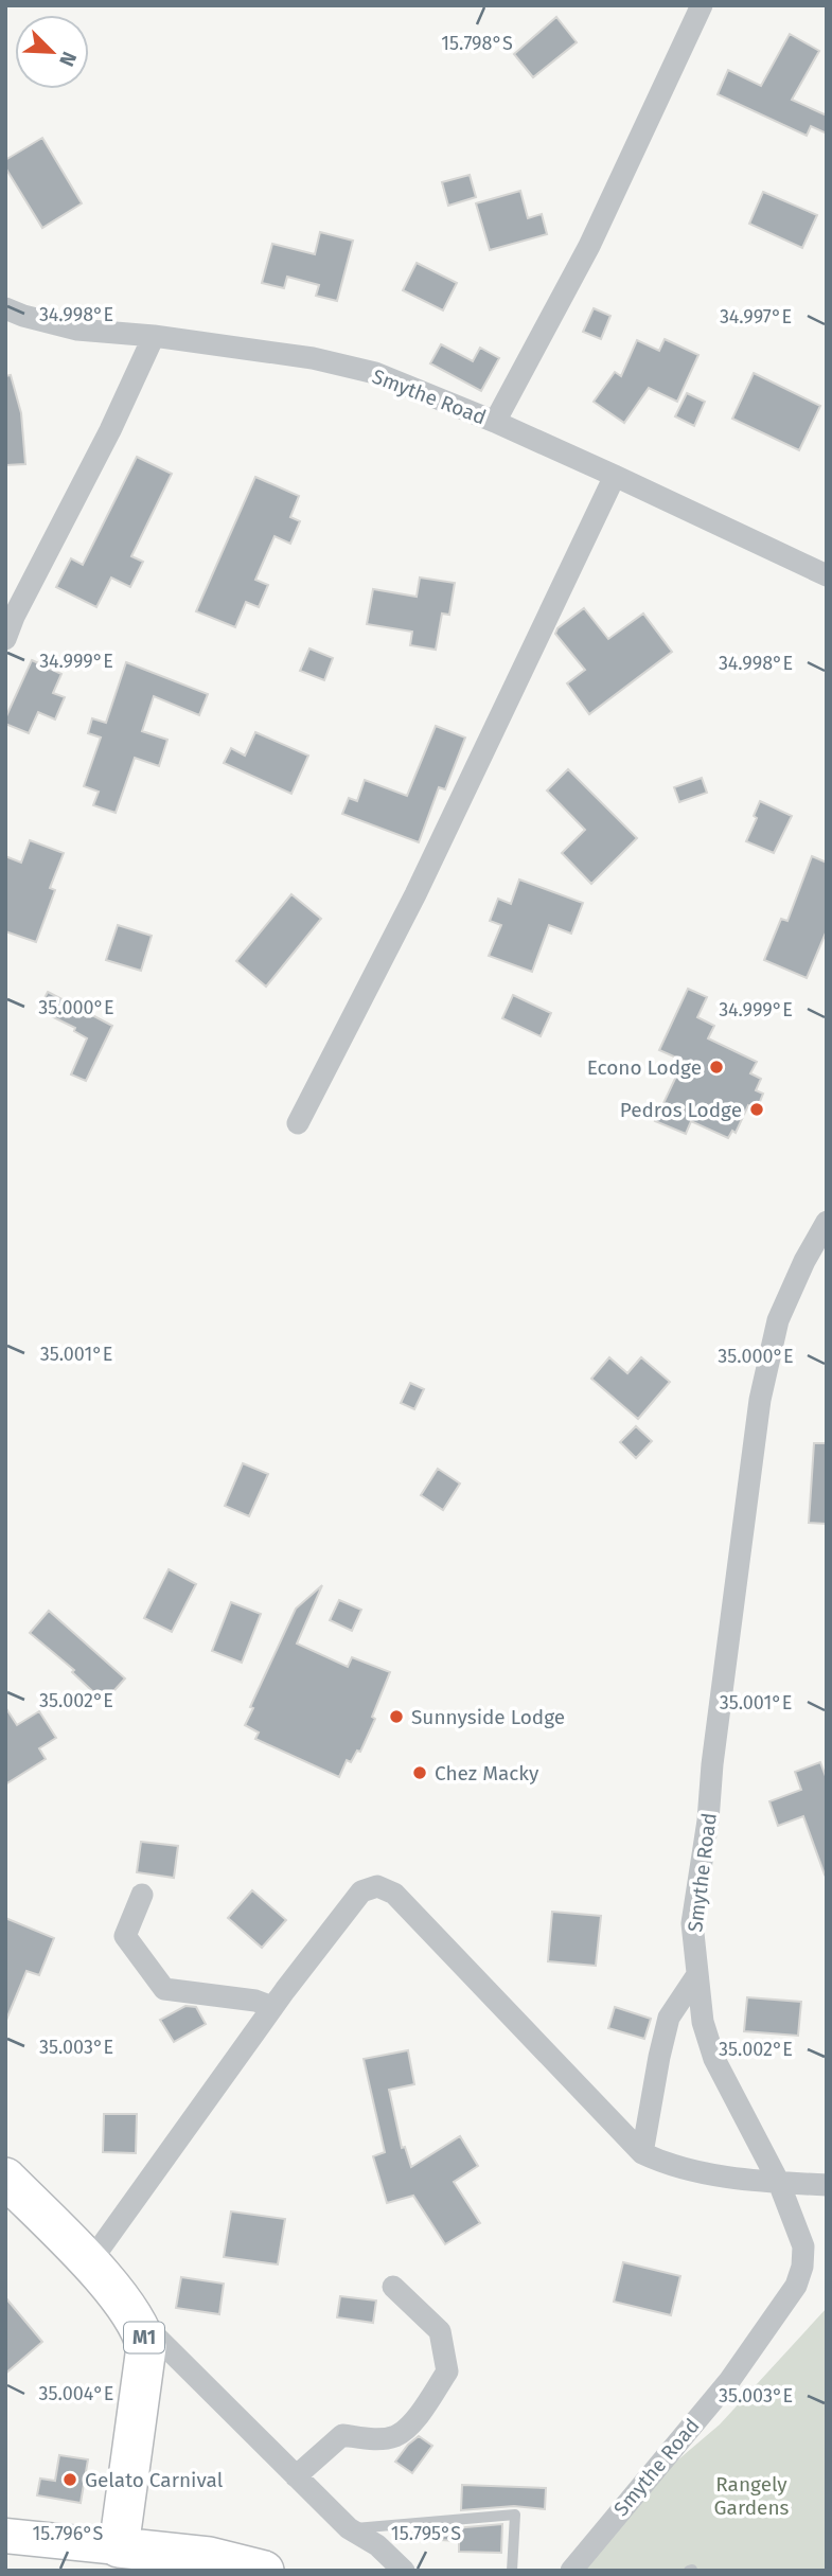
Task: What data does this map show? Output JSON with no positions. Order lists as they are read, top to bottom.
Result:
{
  "streets": {
    "highway": ["M1"],
    "street": ["Smythe Road"]
  },
  "parks": ["Rangely Gardens"],
  "places": [
    "Econo Lodge",
    "Pedros Lodge",
    "Sunnyside Lodge",
    "Chez Macky",
    "Gelato Carnival"
  ],
  "north": "bottom right",
  "coordinates": [
    "15.798°S",
    "34.998°E",
    "34.997°E",
    "34.999°E",
    "35.000°E",
    "35.001°E",
    "35.002°E",
    "35.003°E",
    "35.004°E",
    "15.796°S",
    "15.795°S"
  ]
}
